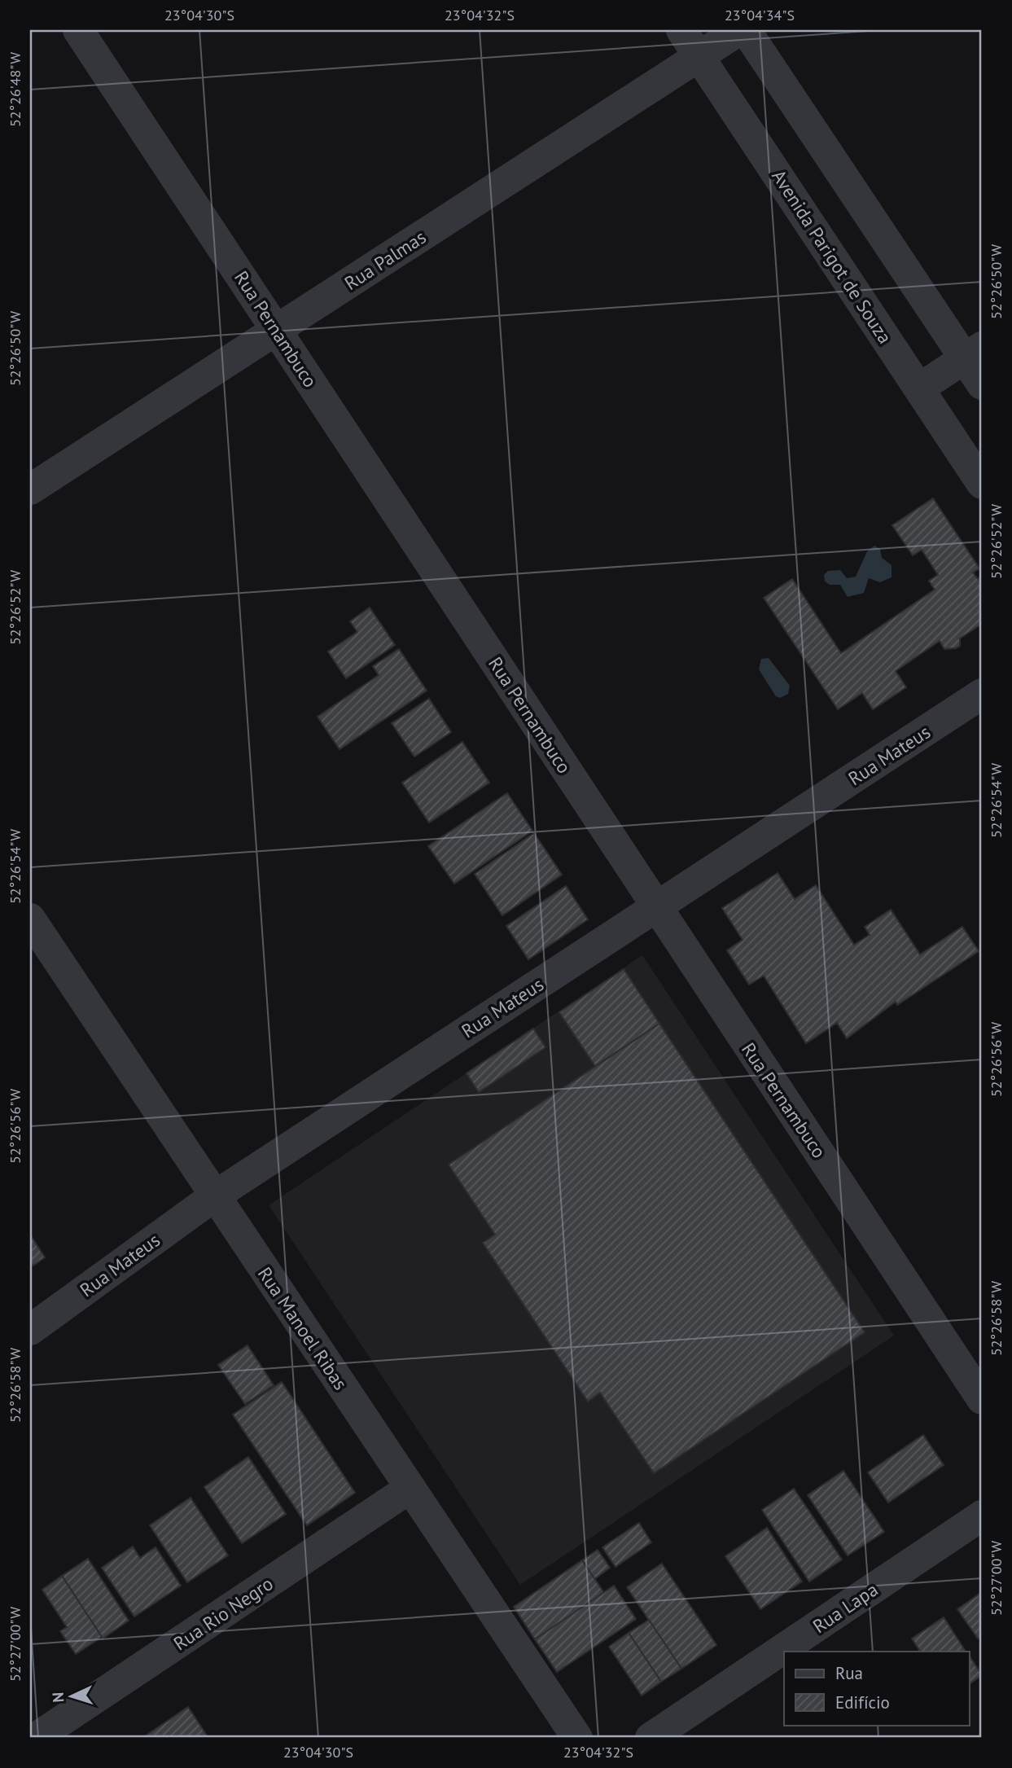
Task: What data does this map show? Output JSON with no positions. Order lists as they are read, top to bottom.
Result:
{
  "streets": {
    "street": [
      "Avenida Parigot de Souza",
      "Rua Palmas",
      "Rua Pernambuco",
      "Rua Mateus",
      "Rua Manoel Ribas",
      "Rua Lapa",
      "Rua Rio Negro"
    ]
  },
  "crossings": [
    ["Avenida Parigot de Souza", "Rua Palmas"],
    ["Rua Palmas", "Rua Pernambuco"],
    ["Rua Pernambuco", "Rua Mateus"],
    ["Rua Mateus", "Rua Manoel Ribas"],
    ["Rua Manoel Ribas", "Rua Rio Negro"]
  ],
  "legend": ["Rua", "Edifício"],
  "north": "left",
  "coordinates": [
    "23°04'30\"S",
    "23°04'32\"S",
    "23°04'34\"S",
    "52°26'48\"W",
    "52°26'50\"W",
    "52°26'52\"W",
    "52°26'54\"W",
    "52°26'56\"W",
    "52°26'58\"W",
    "52°27'00\"W"
  ]
}
